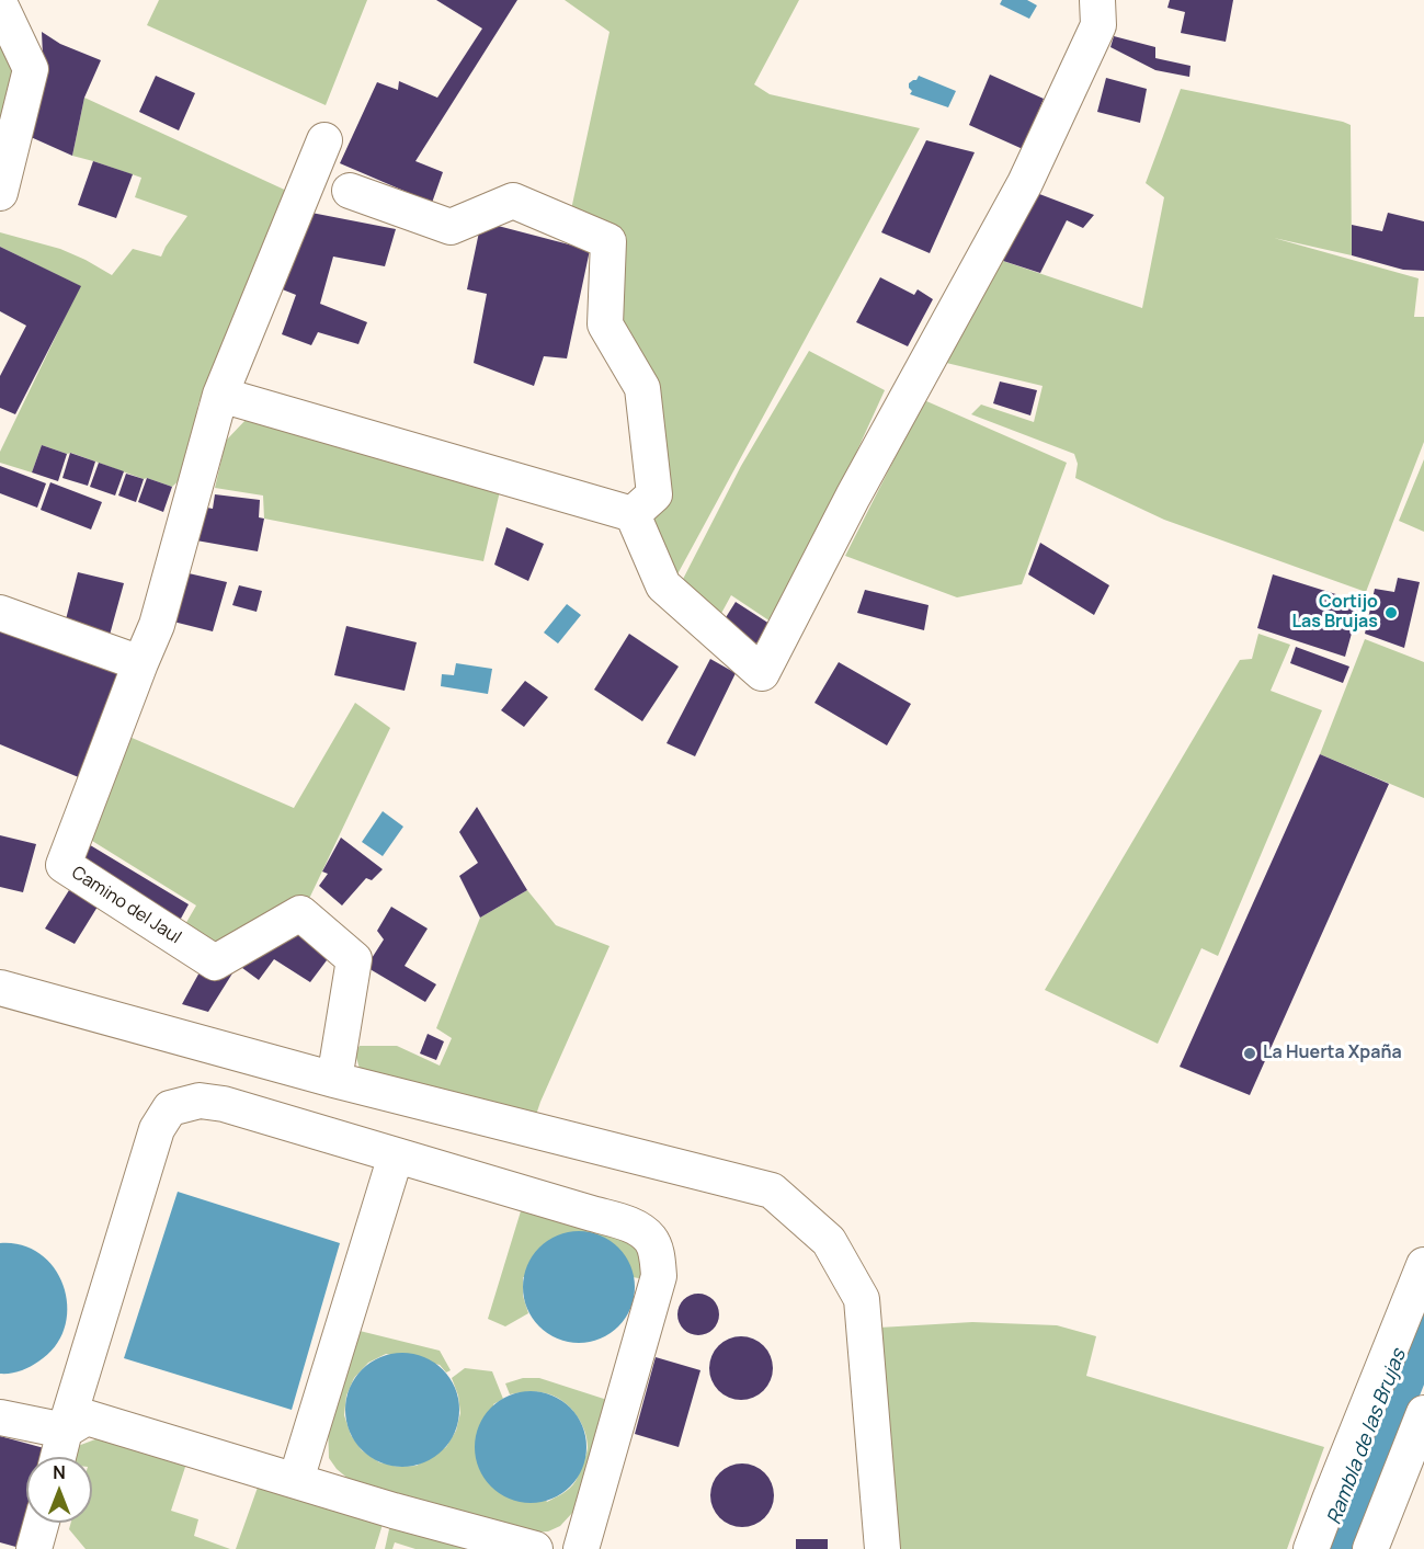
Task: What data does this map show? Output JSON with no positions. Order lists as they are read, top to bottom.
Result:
{
  "streets": {
    "street": ["Camino del Jaul"]
  },
  "water": ["Rambla de las Brujas"],
  "places": ["Cortijo Las Brujas", "La Huerta Xpaña"],
  "north": "top"
}
